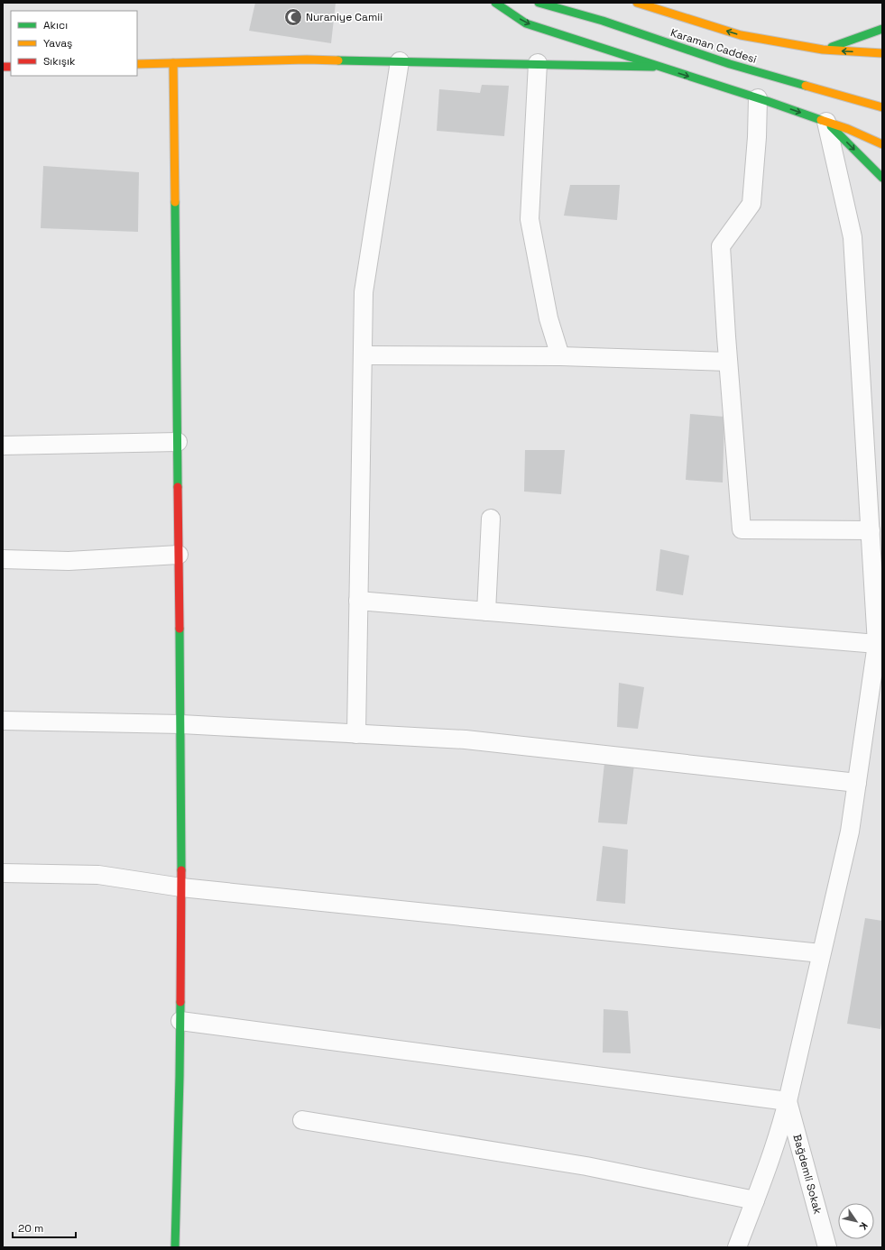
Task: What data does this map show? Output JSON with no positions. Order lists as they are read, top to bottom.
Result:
{
  "streets": {
    "street": ["Karaman Caddesi", "Bağdemli Sokak"]
  },
  "places": {
    "mosque": ["Nuraniye Camii"]
  },
  "legend": ["Akıcı", "Yavaş", "Sıkışık"],
  "scale_bar": "20 m",
  "north": "bottom right"
}
